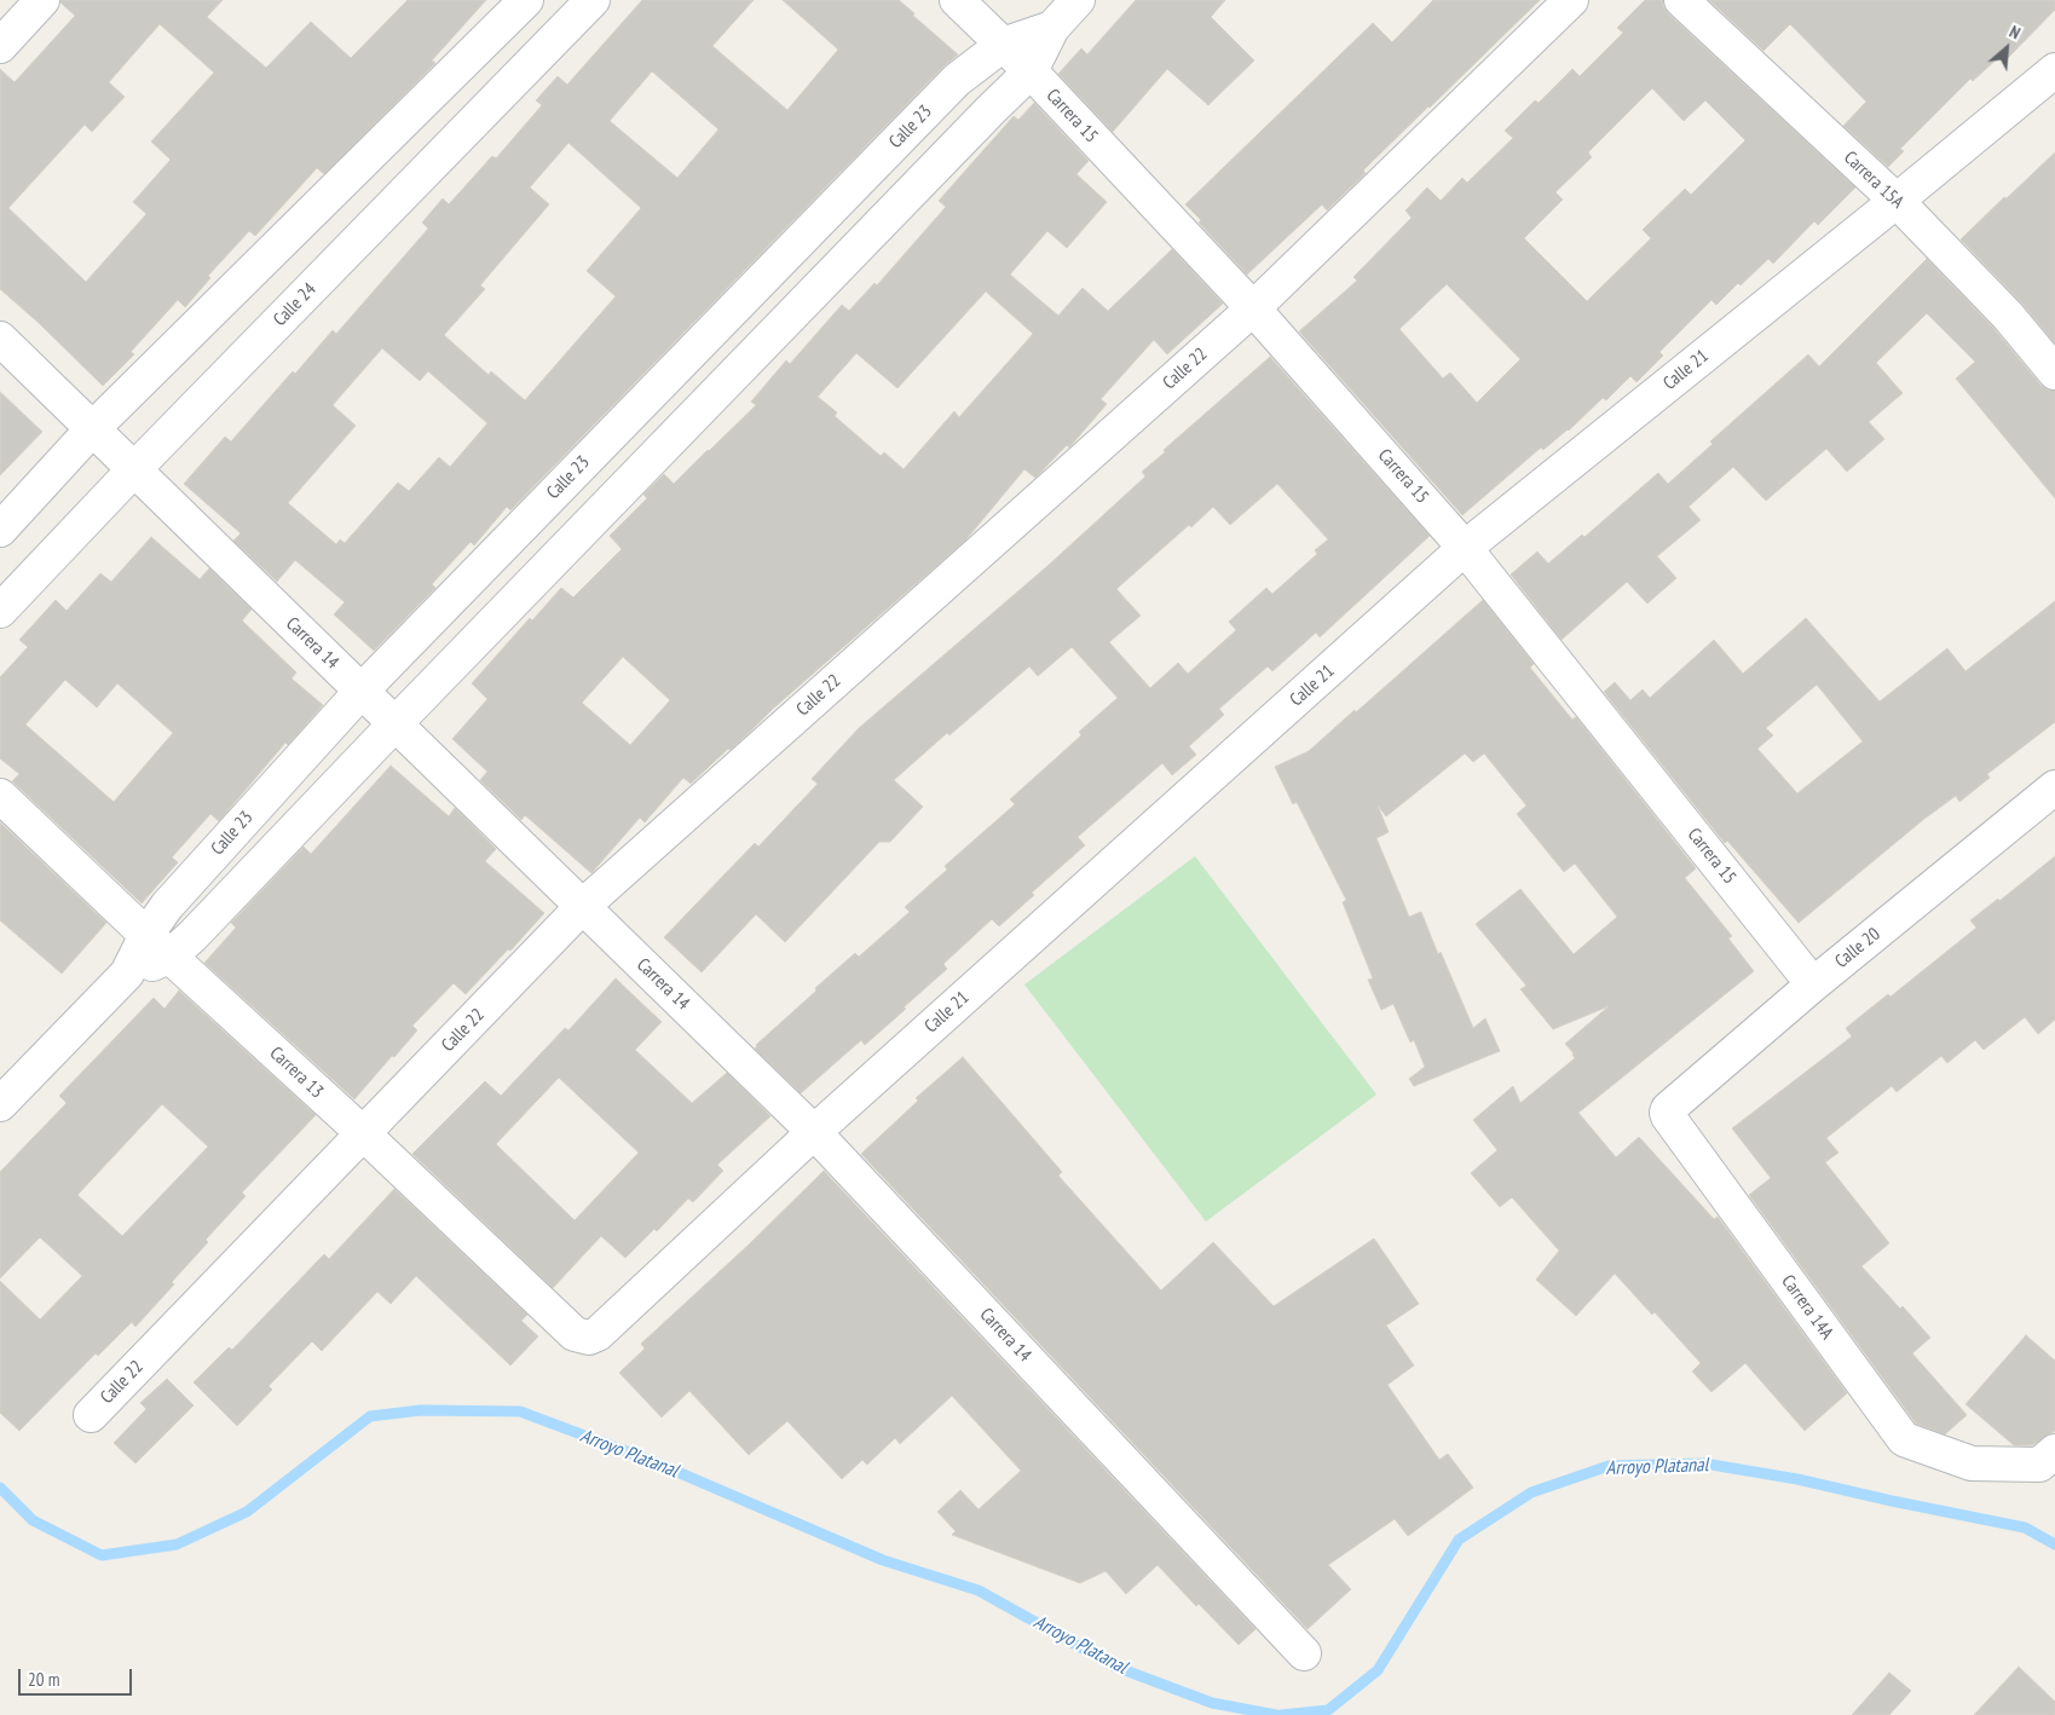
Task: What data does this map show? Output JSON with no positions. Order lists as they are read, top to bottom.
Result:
{
  "streets": {
    "street": [
      "Carrera 15",
      "Calle 23",
      "Carrera 15A",
      "Calle 24",
      "Calle 22",
      "Calle 21",
      "Carrera 14",
      "Calle 20",
      "Carrera 13",
      "Carrera 14A"
    ]
  },
  "crossings": [
    ["Carrera 15", "Calle 23"],
    ["Carrera 15", "Calle 22"],
    ["Carrera 15", "Calle 21"],
    ["Carrera 15", "Calle 20"],
    ["Calle 23", "Carrera 14"],
    ["Calle 23", "Carrera 13"],
    ["Carrera 15A", "Calle 21"],
    ["Calle 24", "Carrera 14"],
    ["Calle 22", "Carrera 14"],
    ["Calle 22", "Carrera 13"],
    ["Calle 21", "Carrera 14"],
    ["Calle 21", "Carrera 13"],
    ["Calle 20", "Carrera 14A"]
  ],
  "water": ["Arroyo Platanal"],
  "scale_bar": "20 m",
  "north": "top right"
}
